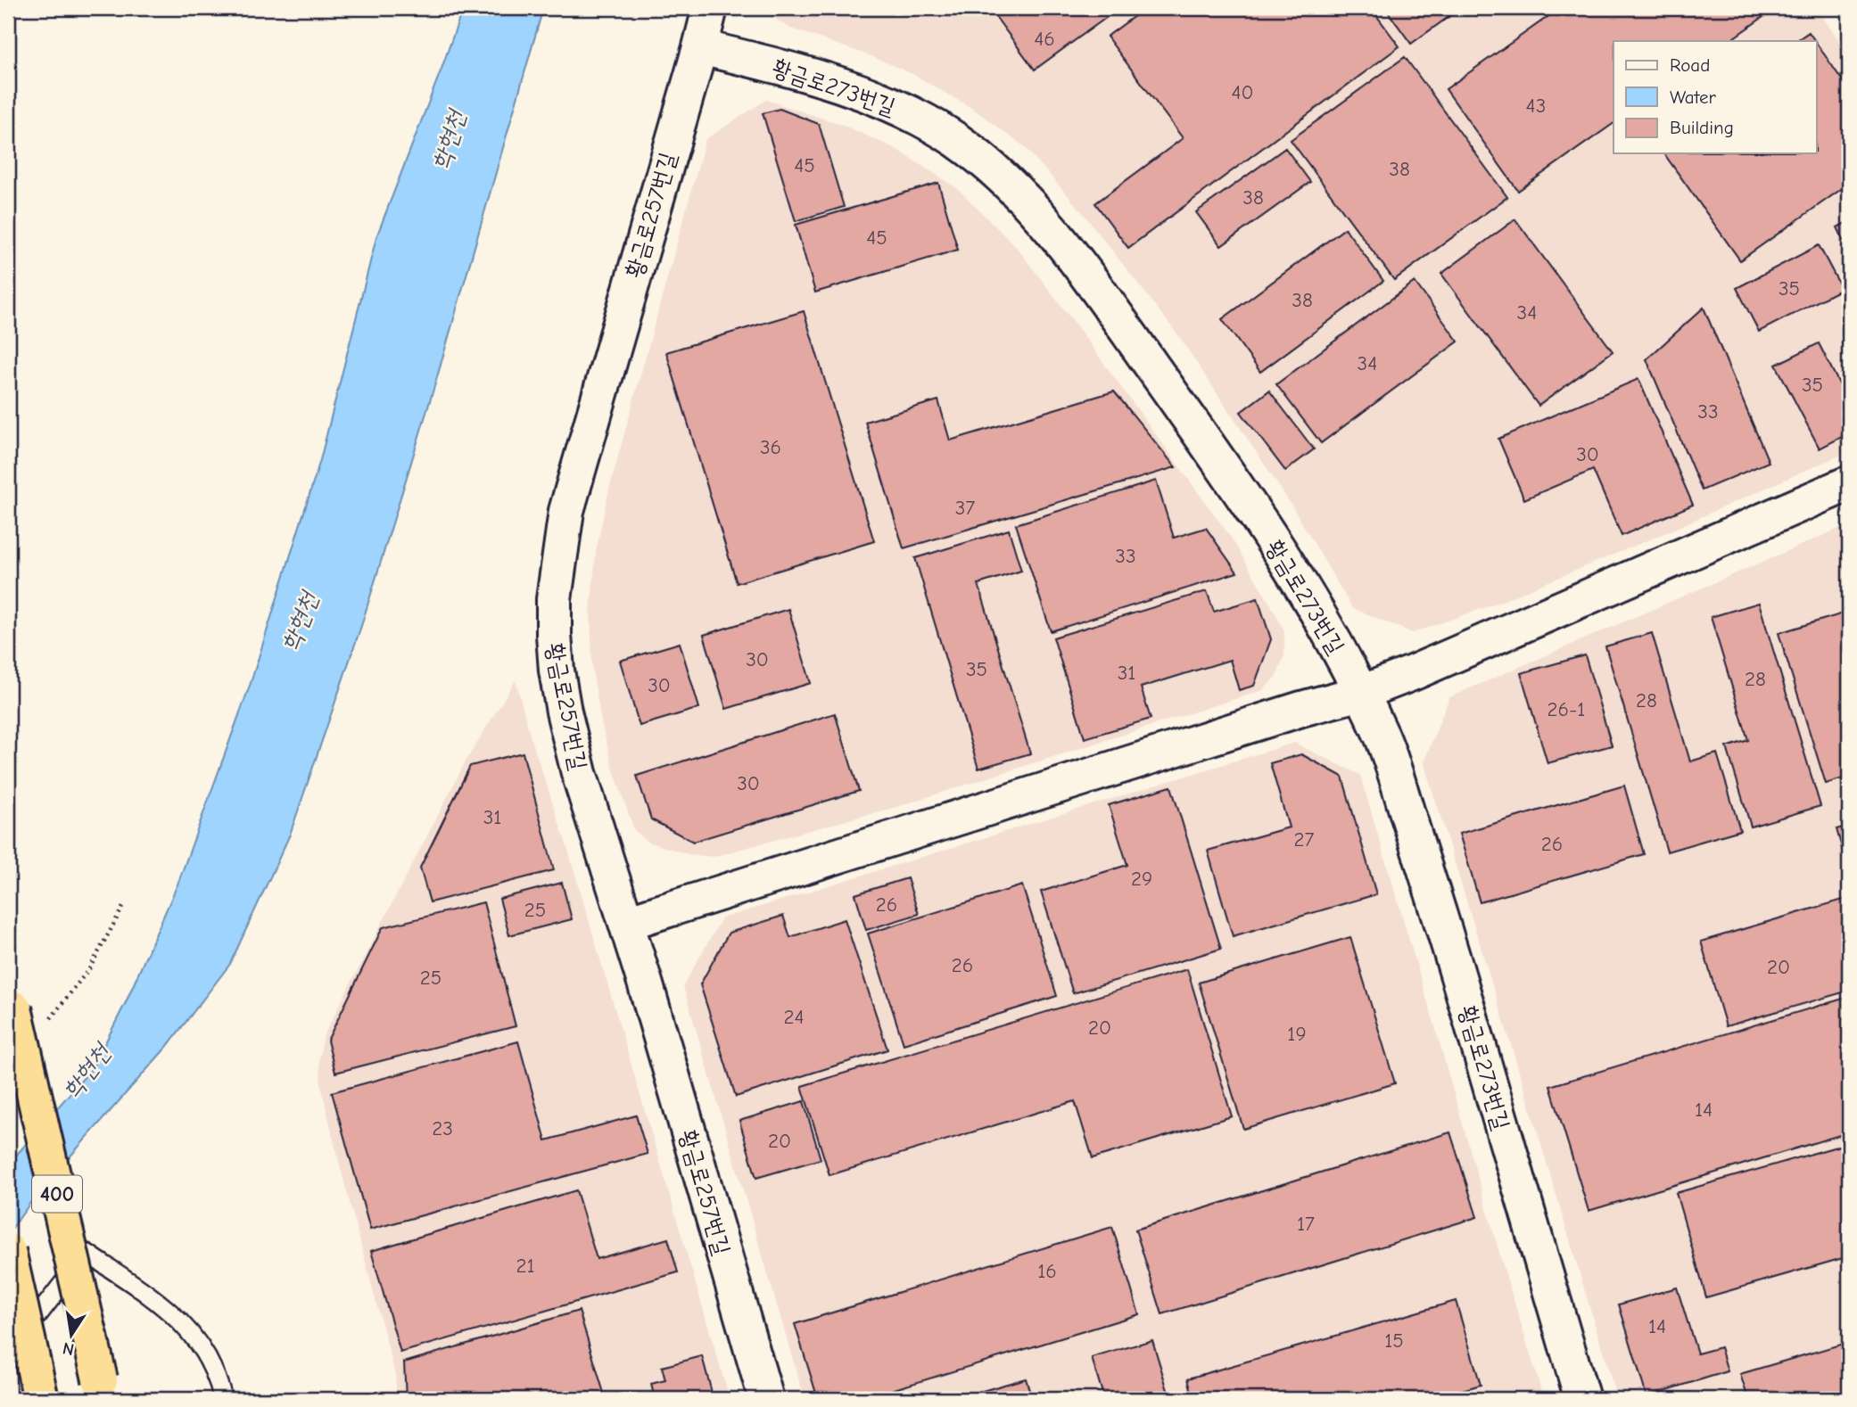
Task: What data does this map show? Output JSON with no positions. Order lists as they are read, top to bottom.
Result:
{
  "streets": {
    "highway": ["400"],
    "street": ["황금로273번길", "황금로257번길"]
  },
  "crossings": [
    ["황금로273번길", "황금로257번길"]
  ],
  "water": ["학현천"],
  "house_numbers": [
    "46",
    "40",
    "43",
    "45",
    "38",
    "38",
    "45",
    "35",
    "38",
    "34",
    "34",
    "35",
    "33",
    "36",
    "30",
    "37",
    "33",
    "30",
    "35",
    "31",
    "28",
    "30",
    "28",
    "26-1",
    "30",
    "31",
    "27",
    "26",
    "29",
    "26",
    "25",
    "26",
    "20",
    "25",
    "24",
    "20",
    "19",
    "14",
    "23",
    "20",
    "17",
    "21",
    "16",
    "14",
    "15"
  ],
  "legend": ["Road", "Water", "Building"],
  "north": "bottom"
}
